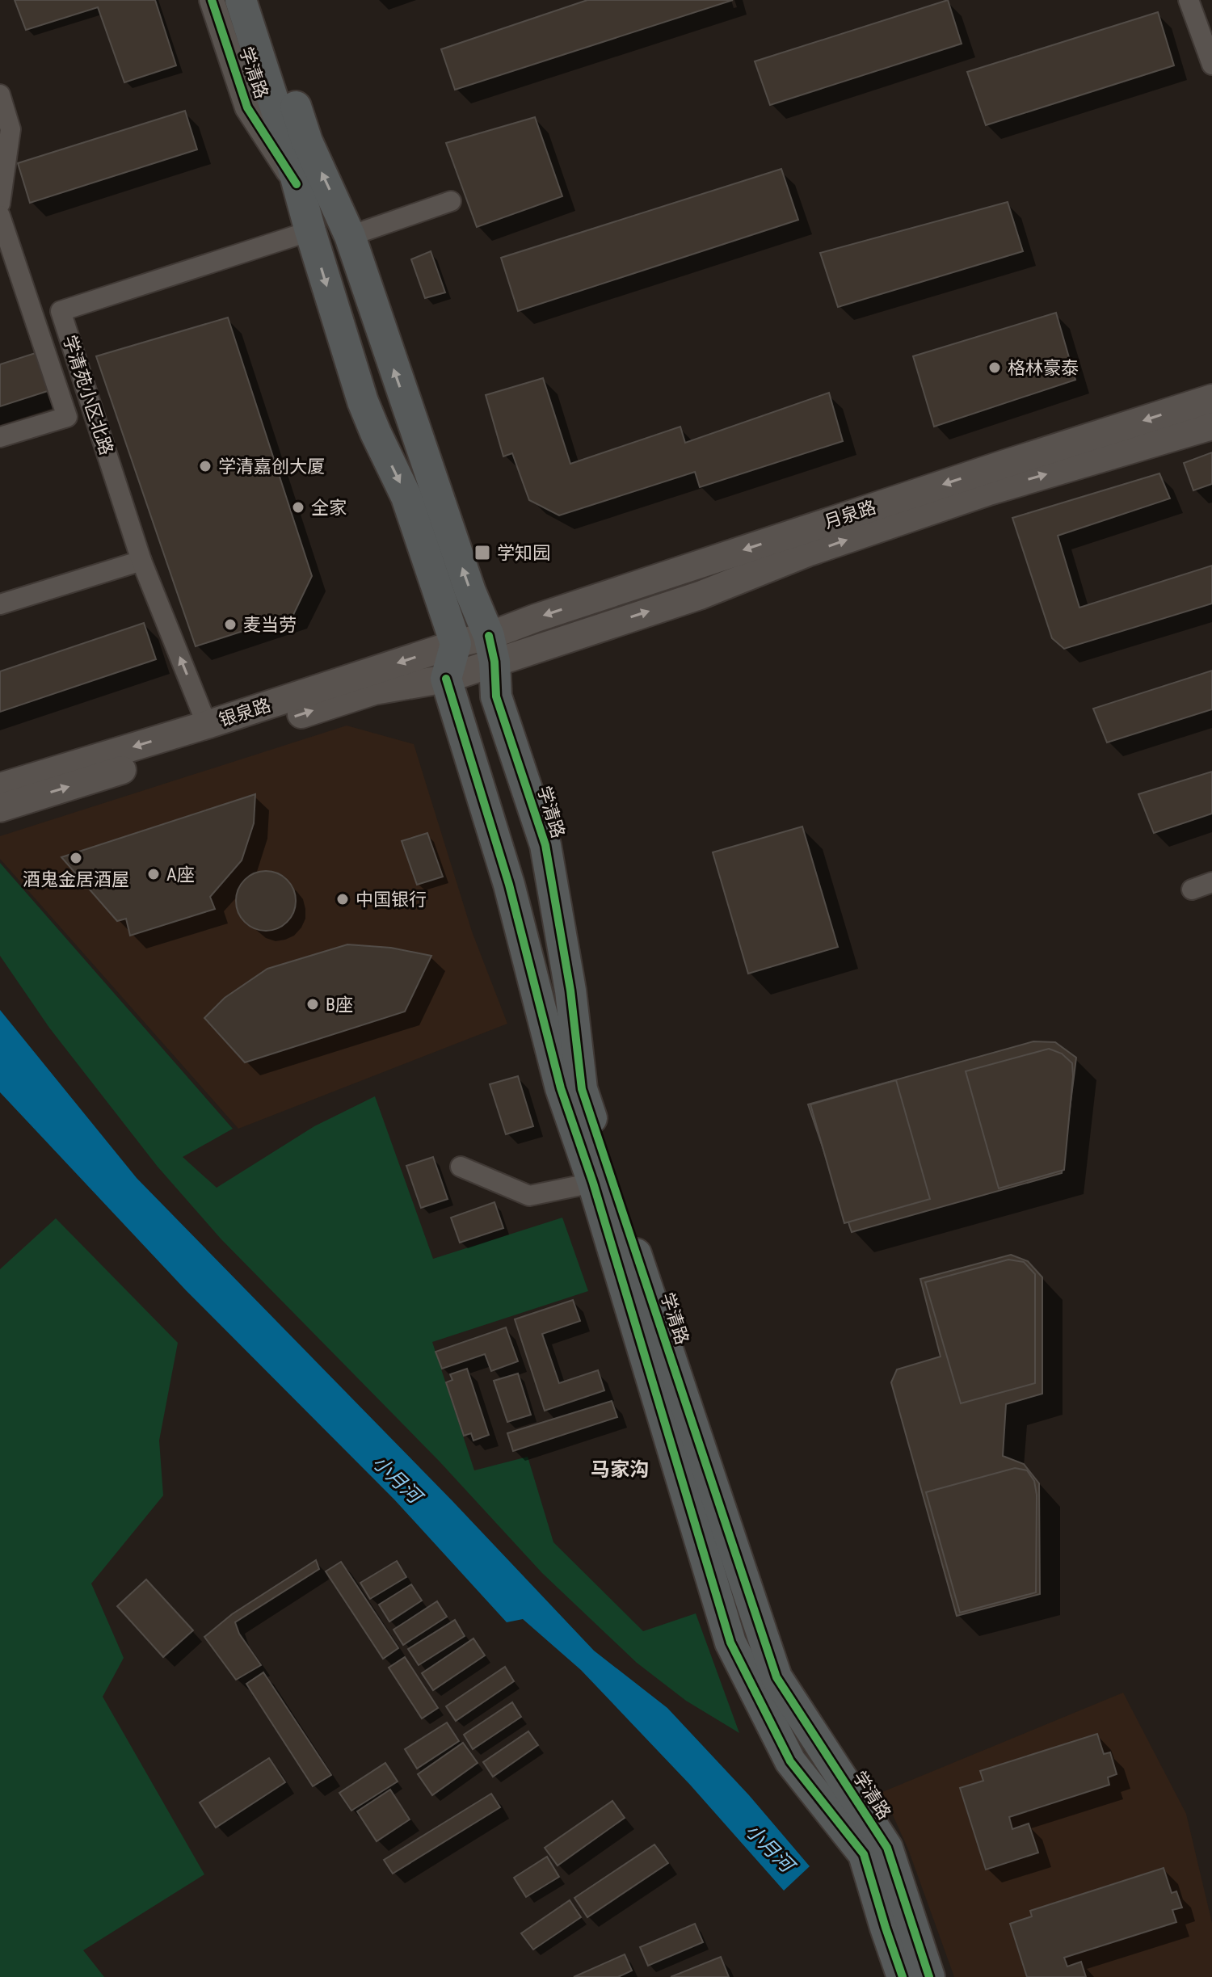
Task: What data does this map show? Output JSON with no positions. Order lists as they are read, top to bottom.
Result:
{
  "streets": {
    "main road": ["学清路", "月泉路", "银泉路"],
    "street": ["学清苑小区北路"]
  },
  "crossings": [
    ["学清路", "学清苑小区北路"],
    ["学清路", "月泉路"],
    ["学清路", "银泉路"],
    ["学清苑小区北路", "银泉路"],
    ["月泉路", "银泉路"]
  ],
  "districts": ["马家沟"],
  "water": ["小月河"],
  "places": {
    "other": [
      "格林豪泰",
      "学清嘉创大厦",
      "全家",
      "麦当劳",
      "酒鬼金居酒屋",
      "A座",
      "中国银行",
      "B座"
    ],
    "transit": ["学知园"]
  }
}
